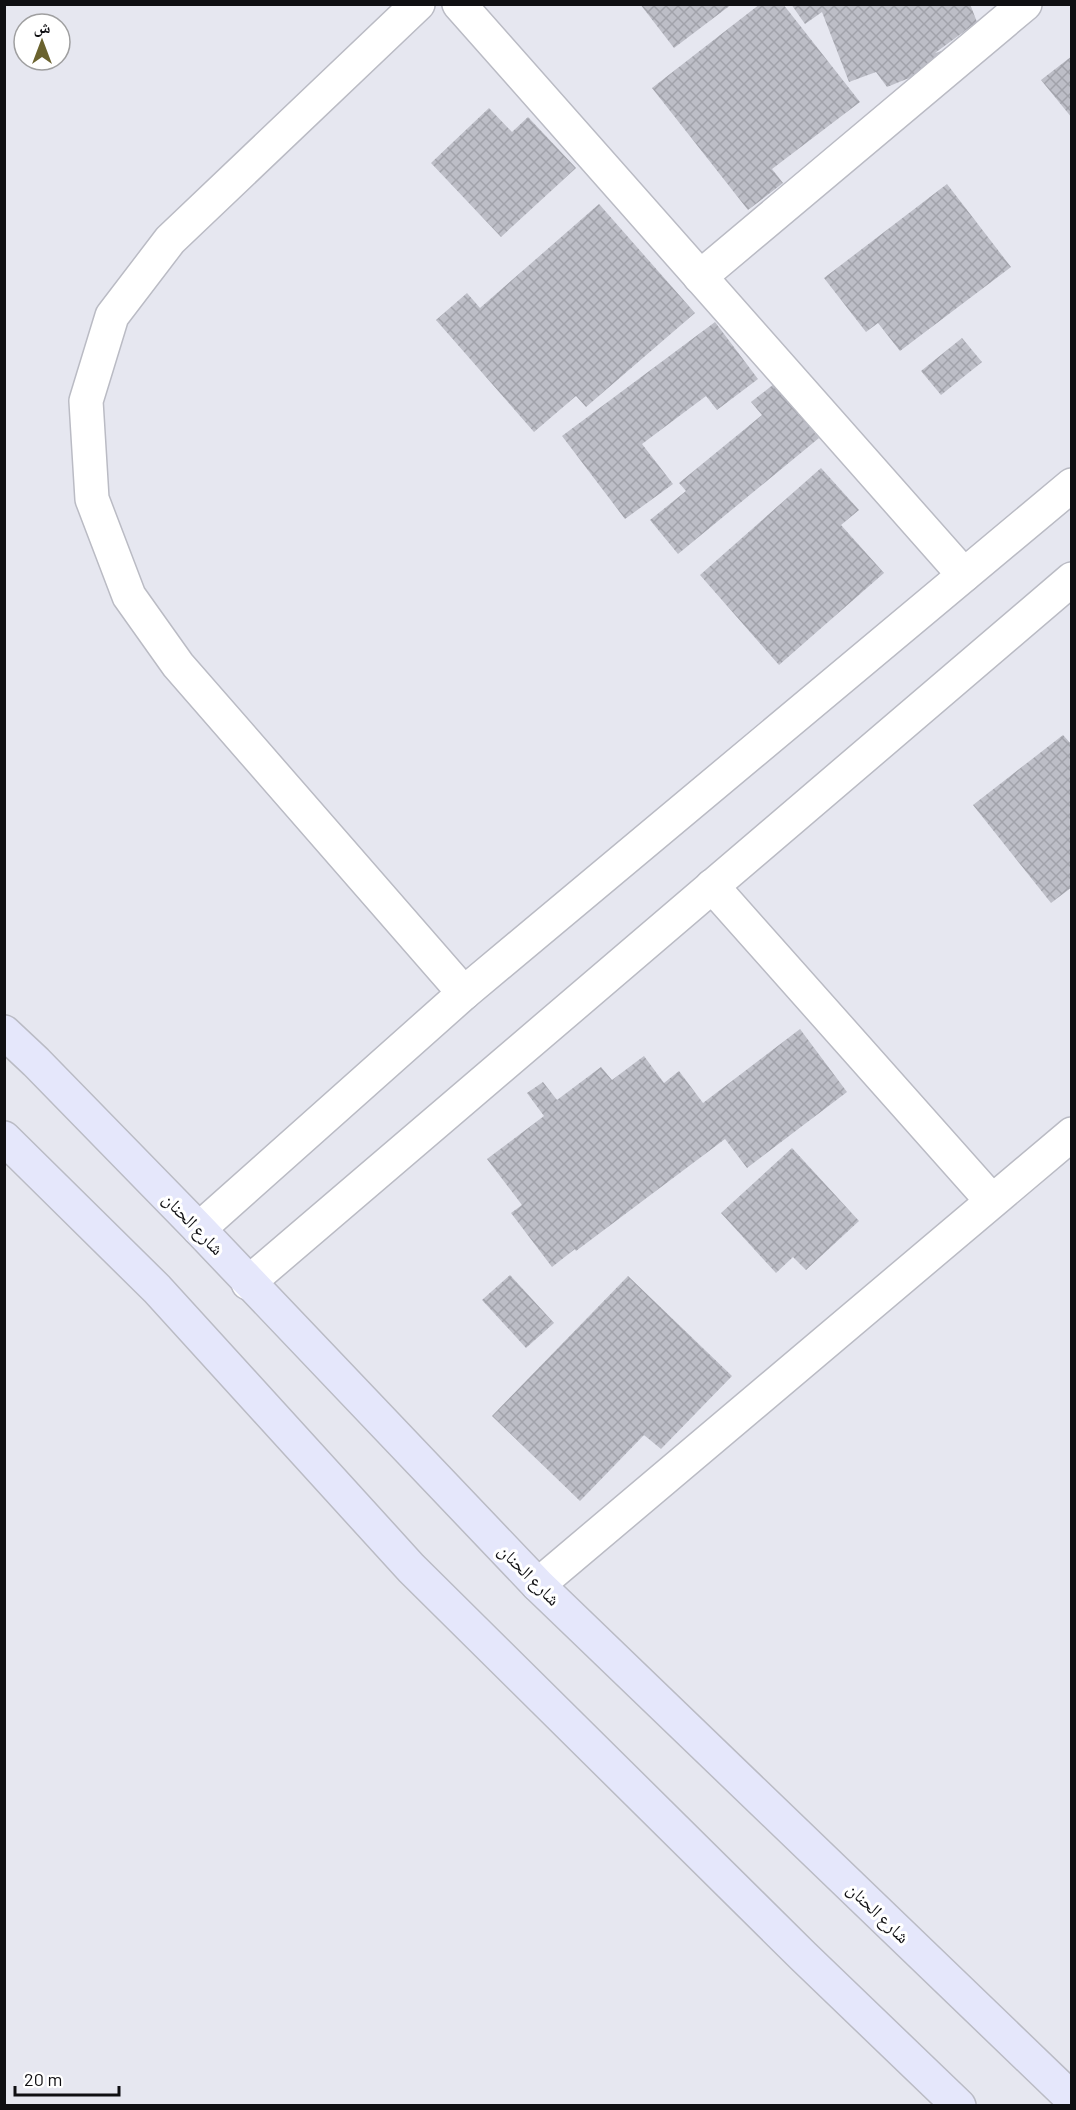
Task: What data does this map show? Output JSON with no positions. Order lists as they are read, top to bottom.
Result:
{
  "streets": {
    "main road": ["شارع الحنان"]
  },
  "scale_bar": "20 m",
  "north": "top"
}
